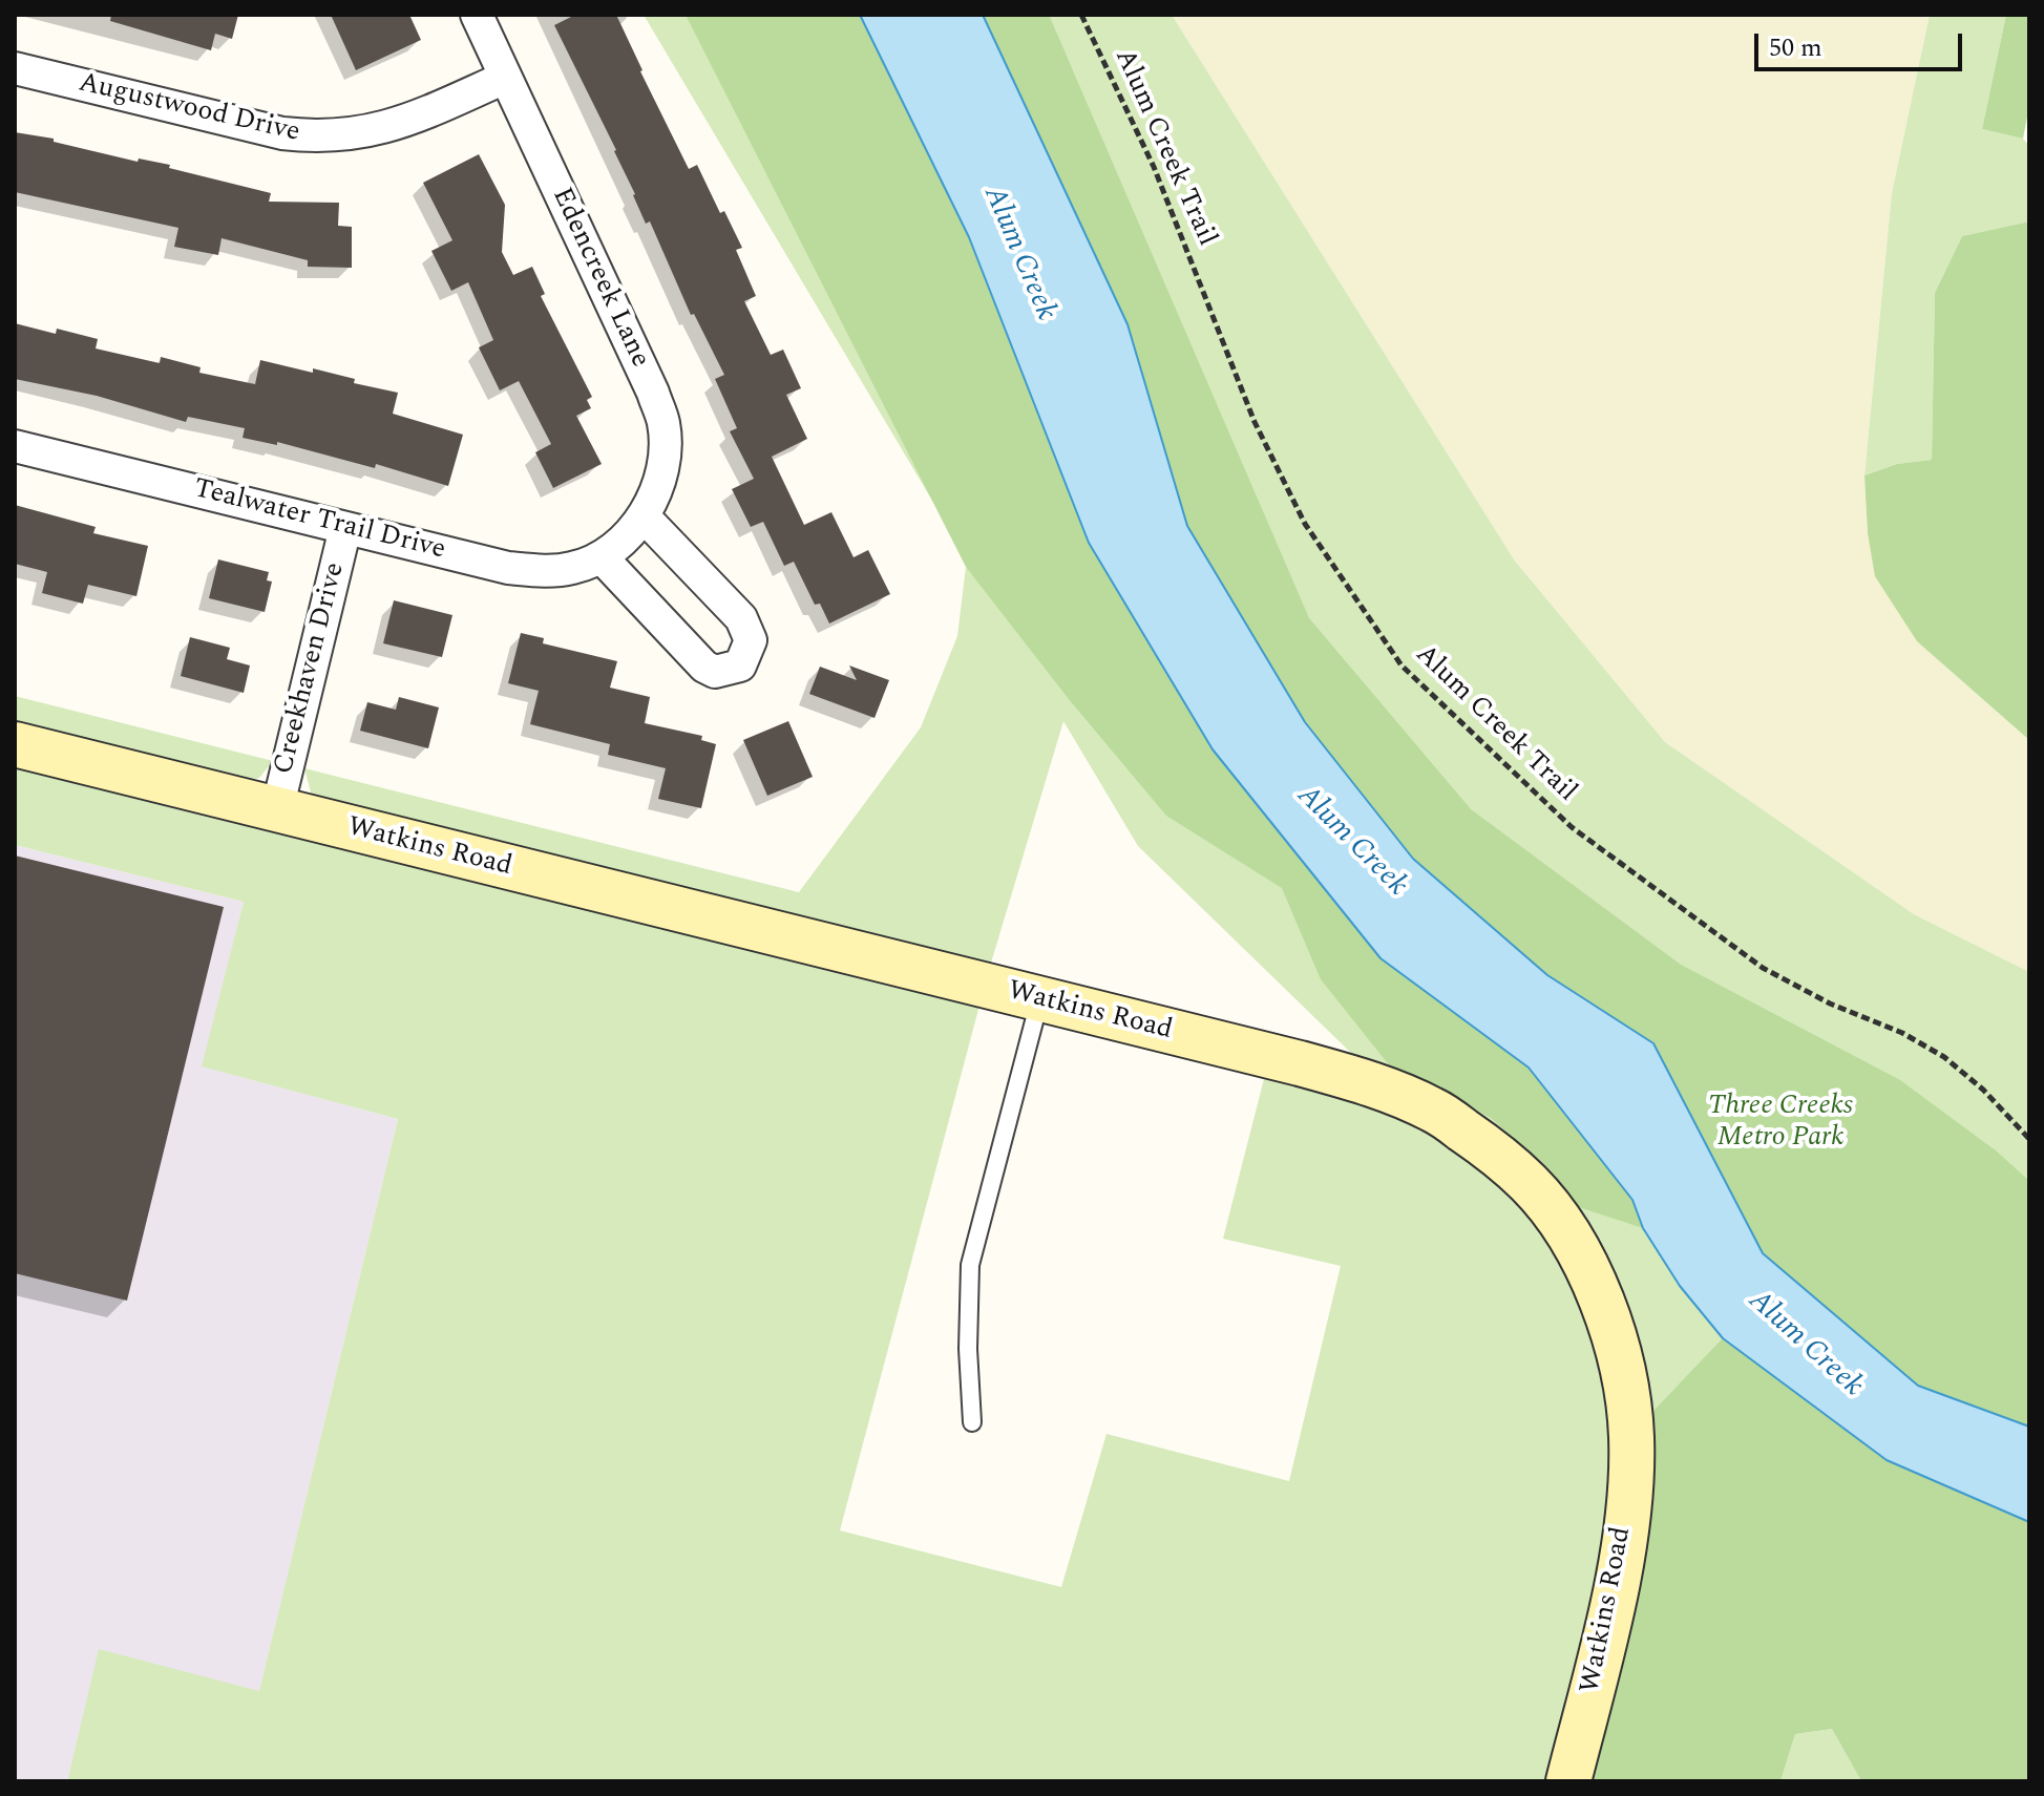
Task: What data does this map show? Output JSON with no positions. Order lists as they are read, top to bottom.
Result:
{
  "streets": {
    "street": [
      "Augustwood Drive",
      "Edencreek Lane",
      "Tealwater Trail Drive",
      "Creekhaven Drive",
      "Watkins Road"
    ],
    "path": ["Alum Creek Trail"]
  },
  "crossings": [
    ["Augustwood Drive", "Edencreek Lane"],
    ["Edencreek Lane", "Tealwater Trail Drive"],
    ["Tealwater Trail Drive", "Creekhaven Drive"],
    ["Creekhaven Drive", "Watkins Road"]
  ],
  "water": ["Alum Creek"],
  "parks": ["Three Creeks Metro Park"],
  "scale_bar": "50 m"
}
